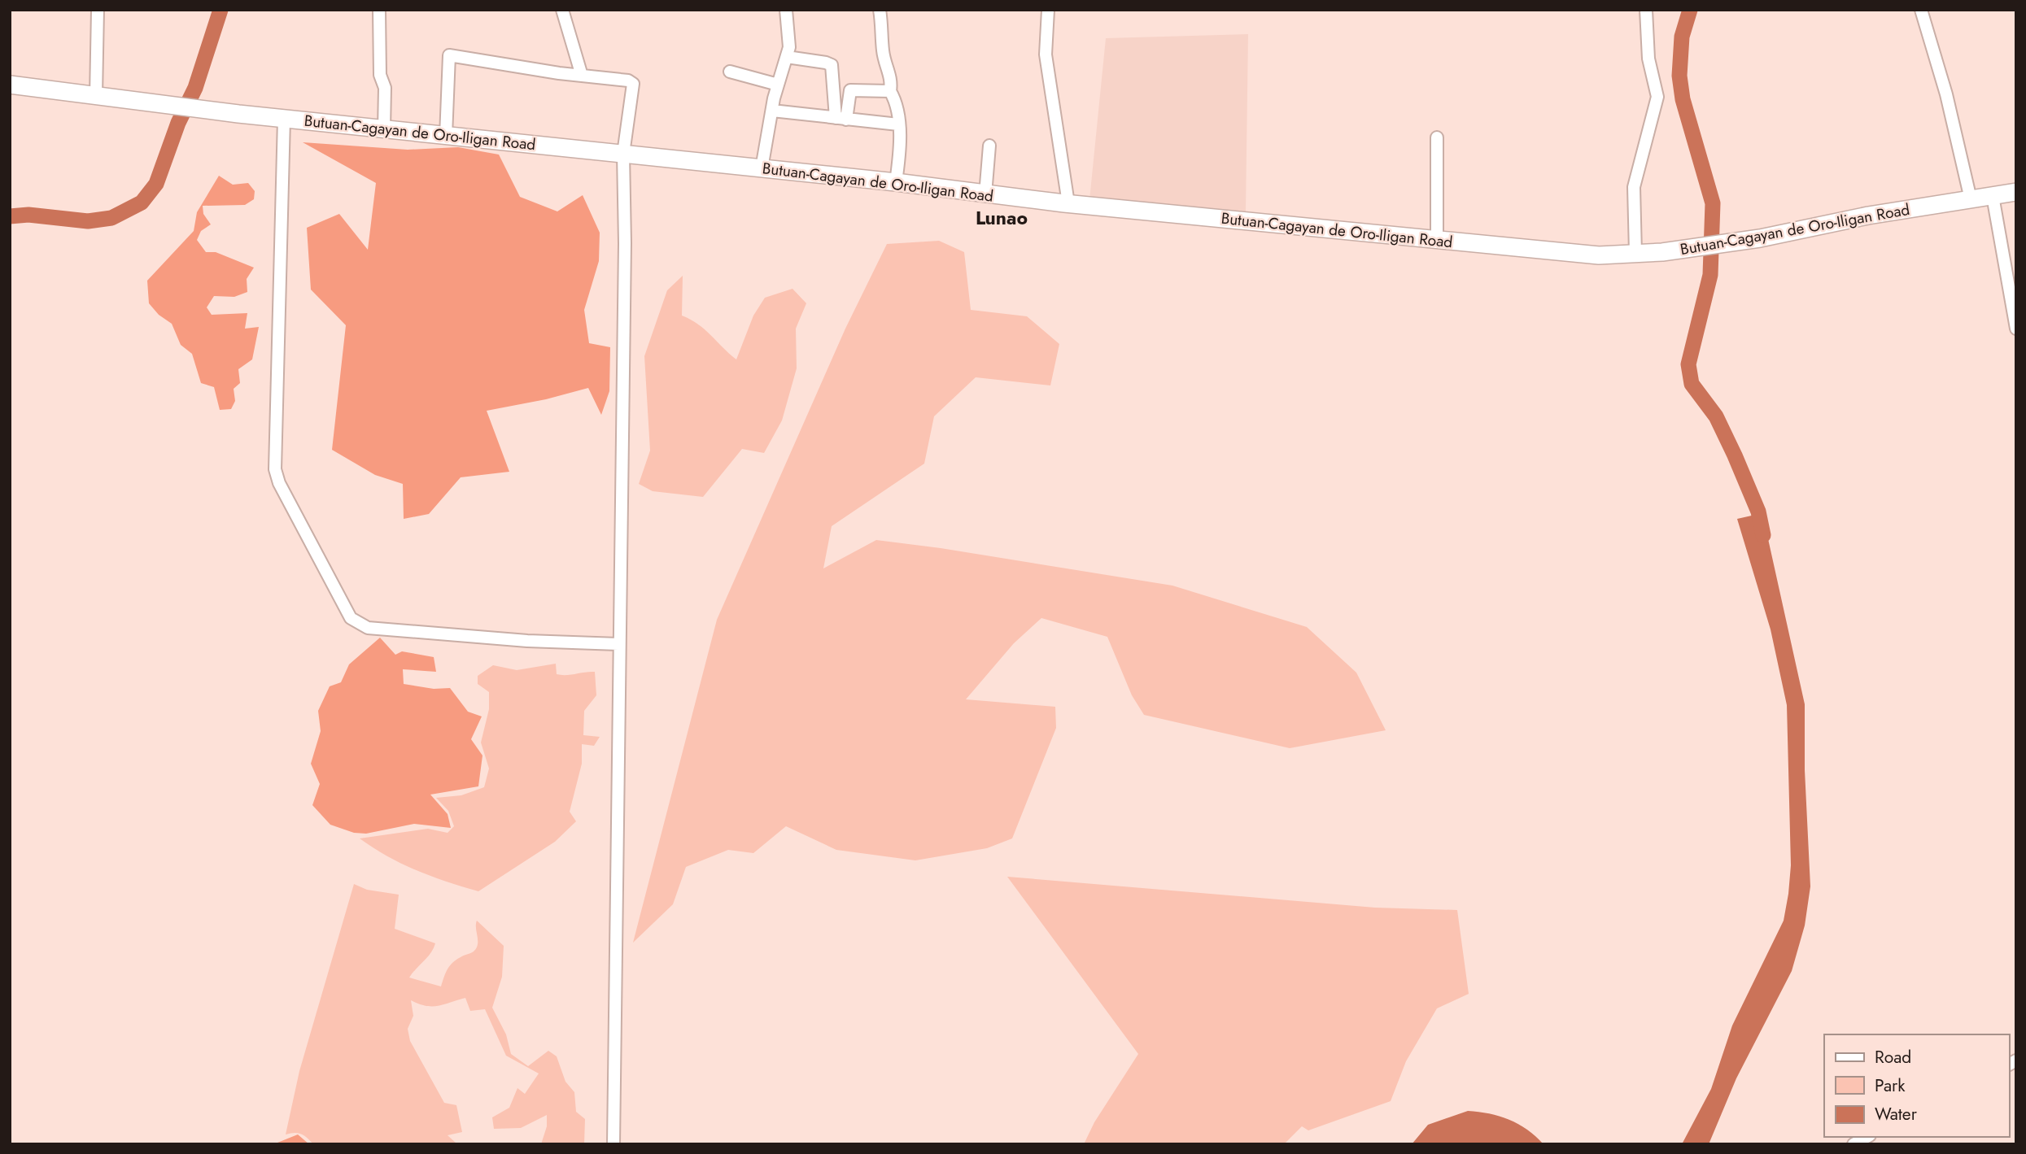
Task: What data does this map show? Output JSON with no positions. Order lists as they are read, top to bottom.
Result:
{
  "streets": {
    "highway": ["Butuan-Cagayan de Oro-Iligan Road"]
  },
  "districts": ["Lunao"],
  "legend": ["Road", "Park", "Water"]
}
